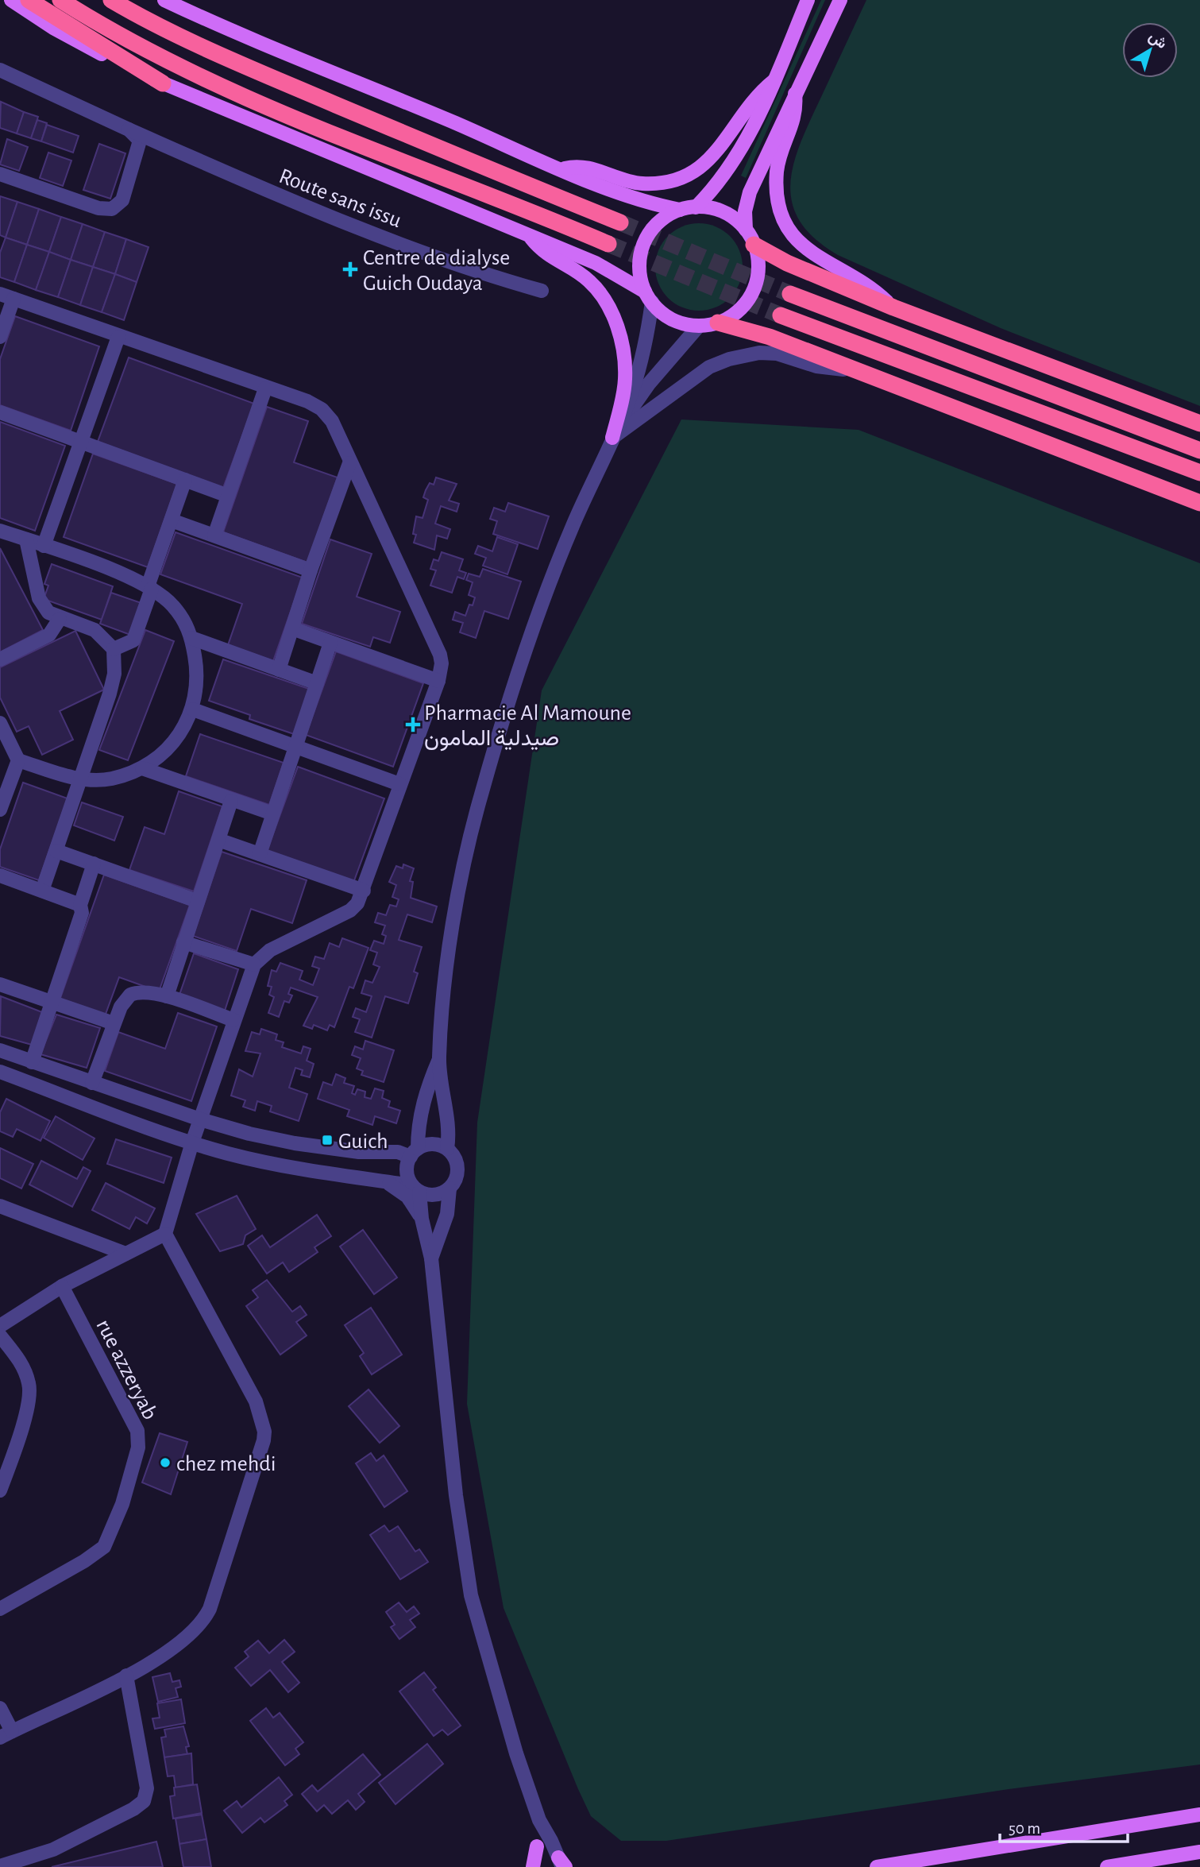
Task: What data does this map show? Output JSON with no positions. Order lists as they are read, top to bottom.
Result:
{
  "streets": {
    "street": ["Route sans issu", "rue azzeryab"]
  },
  "places": {
    "health": ["Centre de dialyse Guich Oudaya", "Pharmacie Al Mamoune صيدلية المامون"],
    "transit": ["Guich"],
    "other": ["chez mehdi"]
  },
  "scale_bar": "50 m",
  "north": "top right"
}
